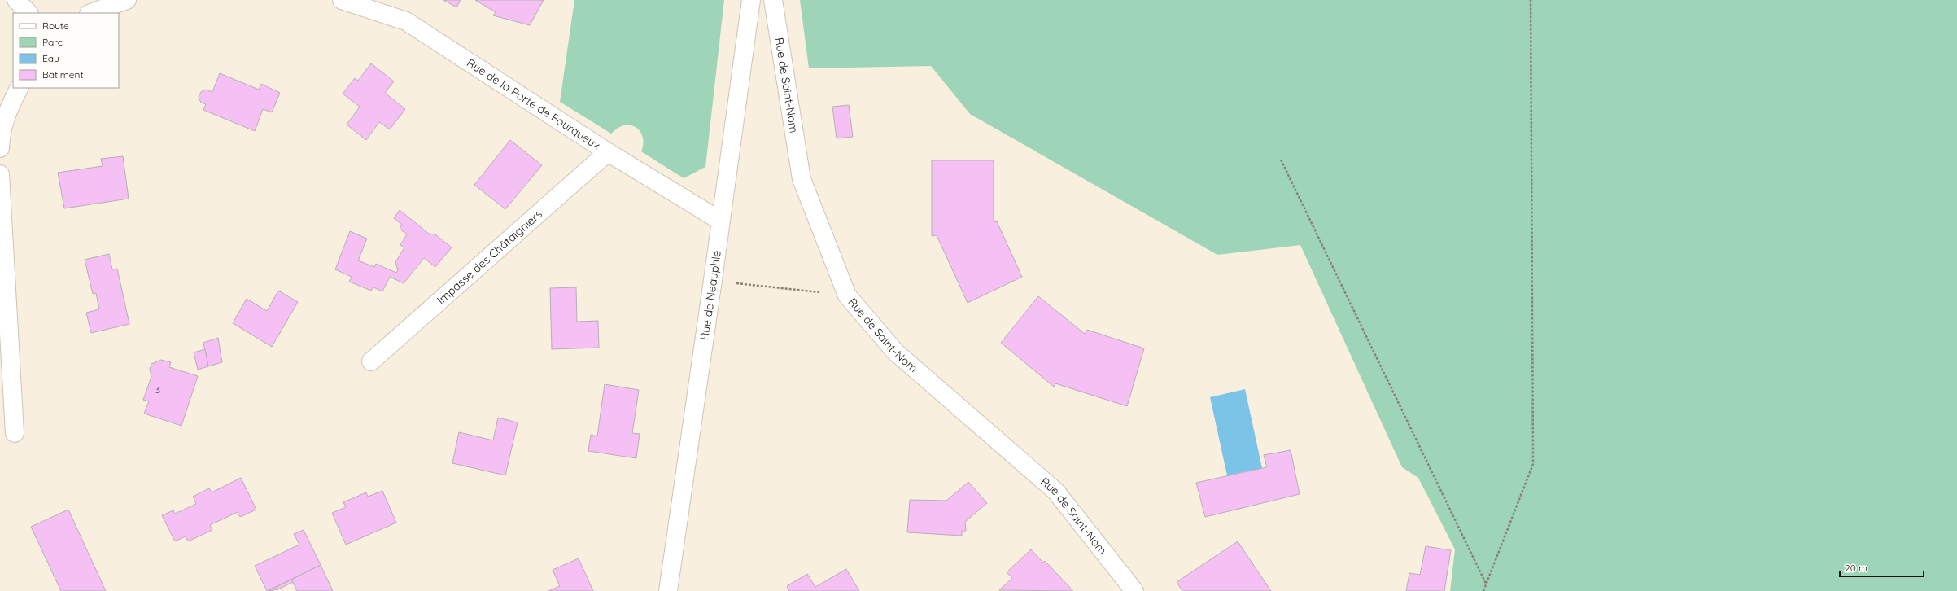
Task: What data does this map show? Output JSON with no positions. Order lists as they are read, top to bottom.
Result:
{
  "streets": {
    "street": [
      "Rue de Saint-Nom",
      "Rue de la Porte de Fourqueux",
      "Impasse des Châtaigniers",
      "Rue de Neauphle"
    ]
  },
  "crossings": [
    ["Rue de la Porte de Fourqueux", "Impasse des Châtaigniers"],
    ["Rue de la Porte de Fourqueux", "Rue de Neauphle"]
  ],
  "house_numbers": ["3"],
  "legend": [
    "Route",
    "Parc",
    "Eau",
    "Bâtiment"
  ],
  "scale_bar": "20 m"
}
